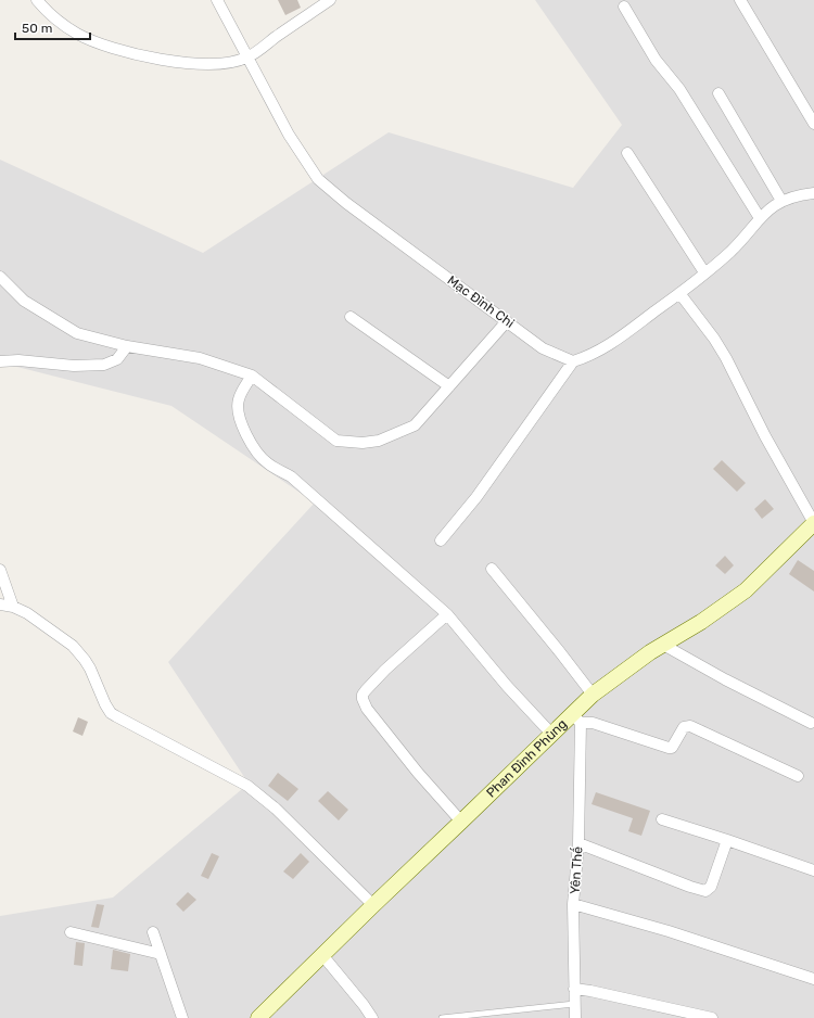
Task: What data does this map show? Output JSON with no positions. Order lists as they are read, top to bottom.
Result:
{
  "streets": {
    "street": ["Mạc Đỉnh Chi", "Phan Đình Phùng", "Yên Thế"]
  },
  "crossings": [
    ["Phan Đình Phùng", "Yên Thế"]
  ],
  "scale_bar": "50 m"
}
